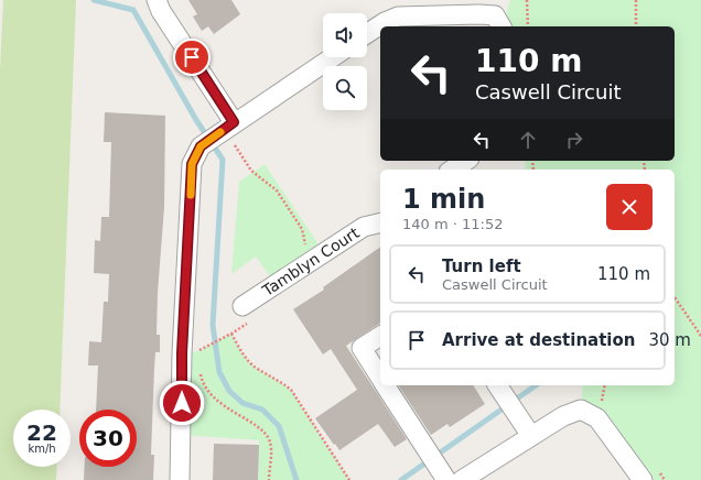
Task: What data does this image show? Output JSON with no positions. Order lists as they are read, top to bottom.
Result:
{
  "streets": {
    "street": ["Tamblyn Court"]
  },
  "page": {
    "turn": ["110 m", "Caswell Circuit"],
    "heading": ["1 min", "140 m · 11:52"],
    "list": [
      {
        "name": "Turn left",
        "note": "Caswell Circuit",
        "value": "110 m"
      },
      {
        "name": "Arrive at destination",
        "value": "30 m"
      }
    ],
    "speed": "22 km/h",
    "limit": "30"
  }
}
